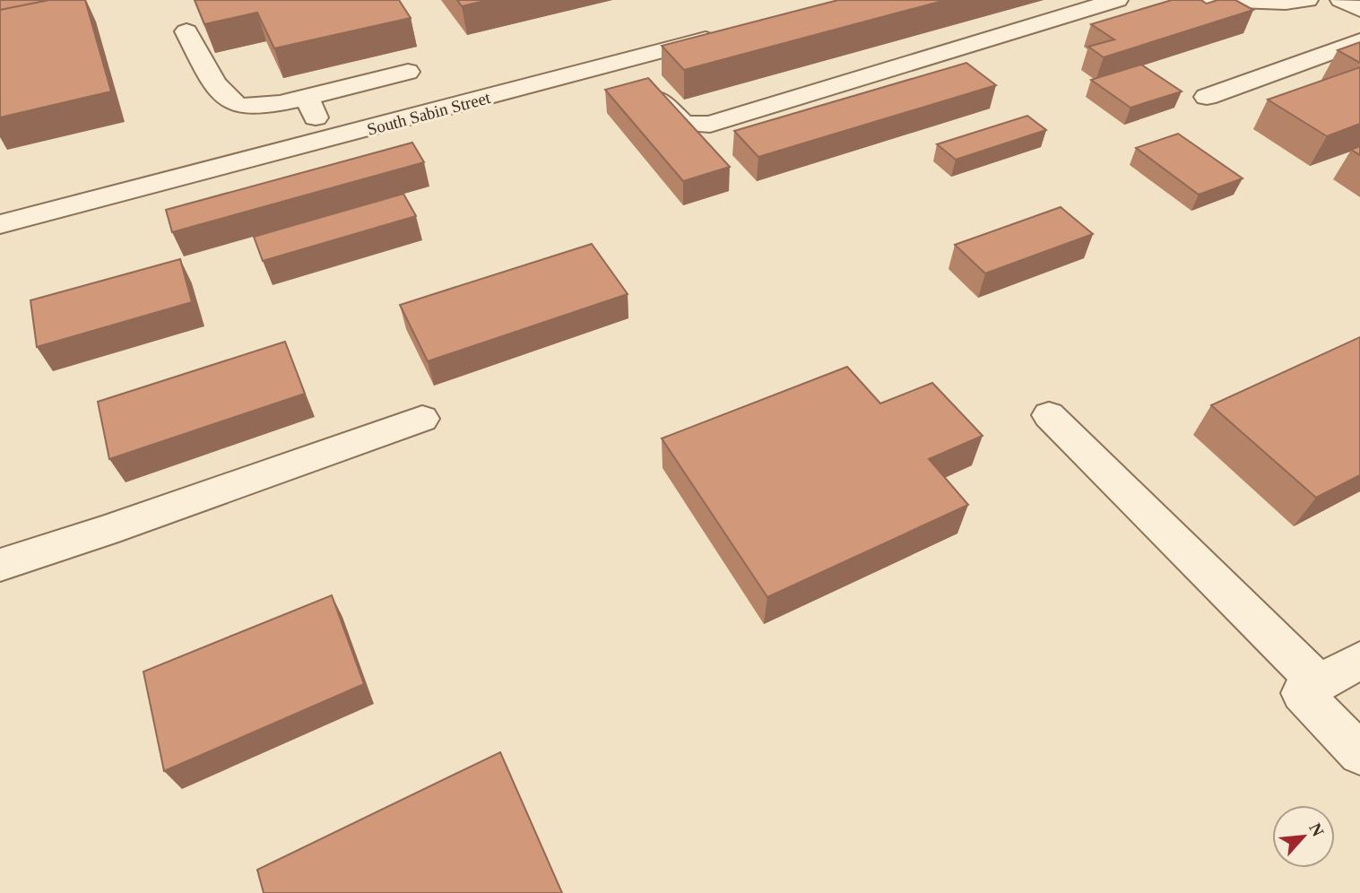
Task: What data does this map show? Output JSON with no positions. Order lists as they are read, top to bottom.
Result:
{
  "streets": {
    "street": ["South Sabin Street"]
  },
  "north": "top right"
}
